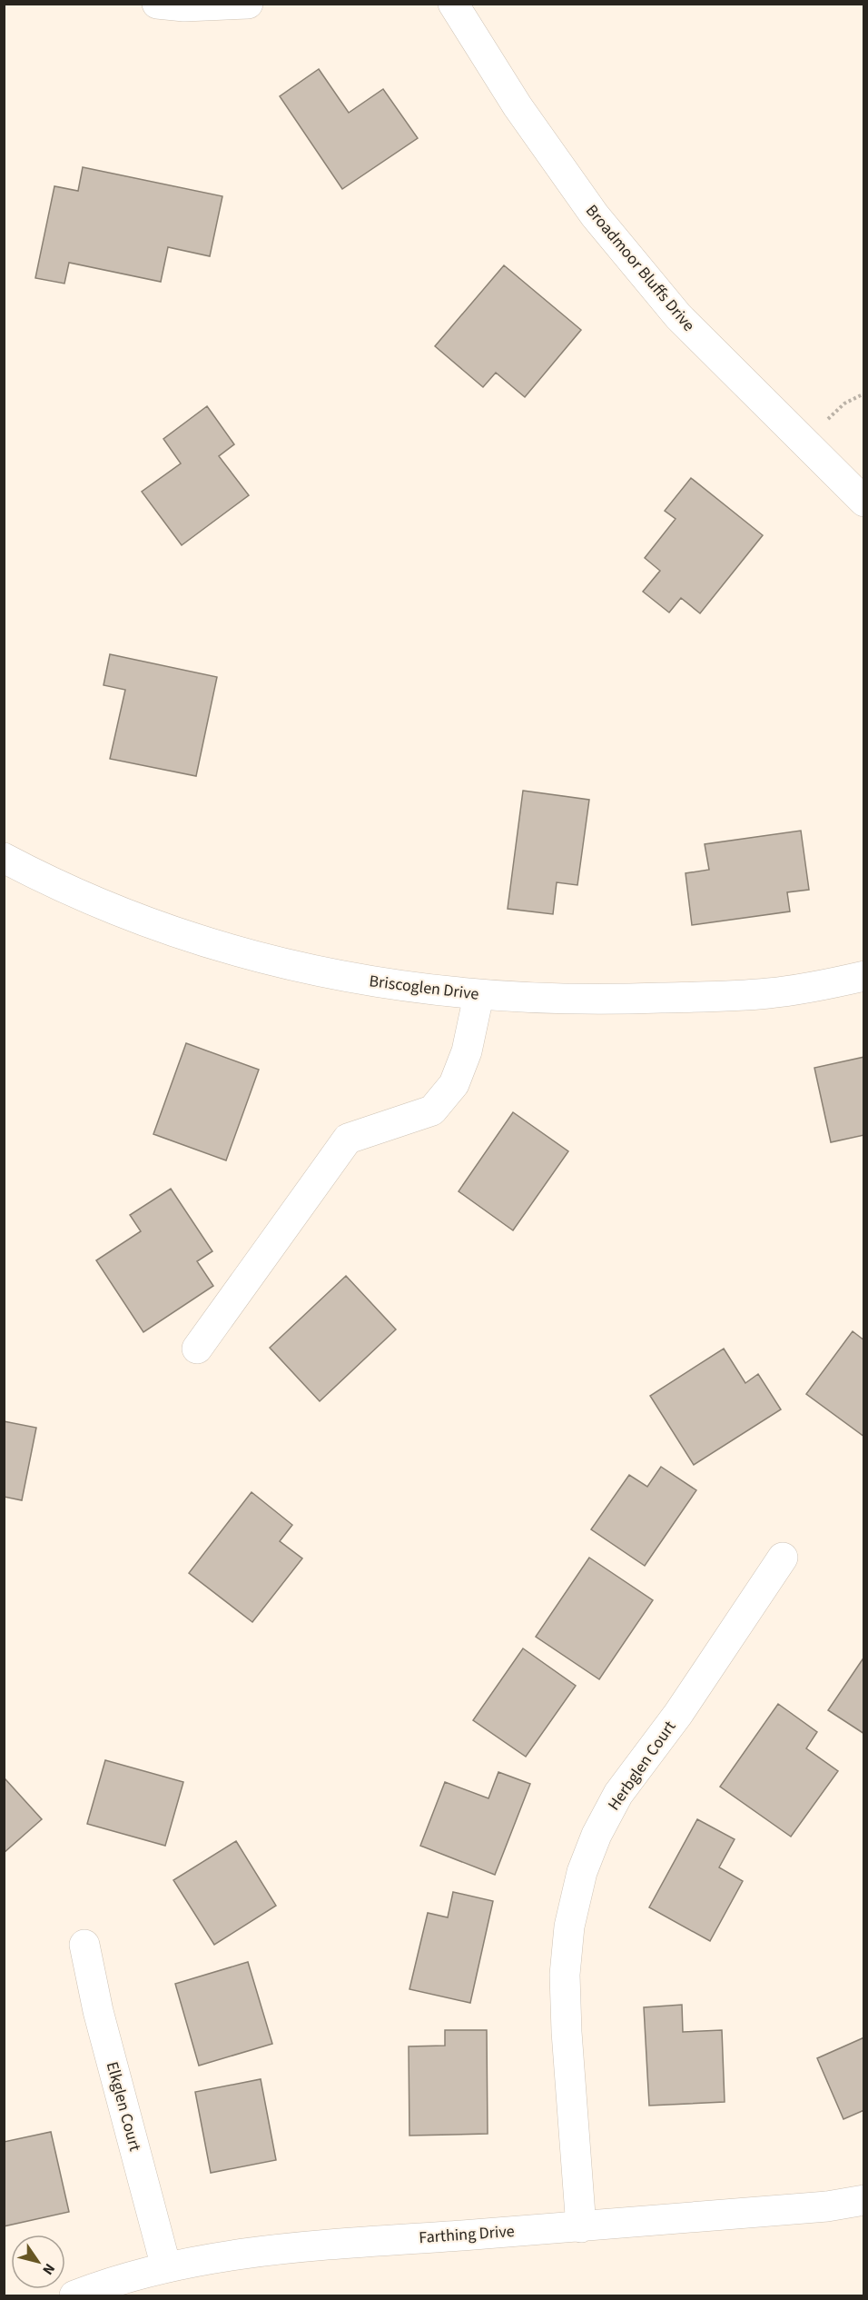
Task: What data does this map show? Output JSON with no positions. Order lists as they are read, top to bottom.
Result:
{
  "streets": {
    "street": [
      "Broadmoor Bluffs Drive",
      "Briscoglen Drive",
      "Herbglen Court",
      "Elkglen Court",
      "Farthing Drive"
    ]
  },
  "crossings": [
    ["Herbglen Court", "Farthing Drive"],
    ["Elkglen Court", "Farthing Drive"]
  ],
  "north": "bottom right"
}
